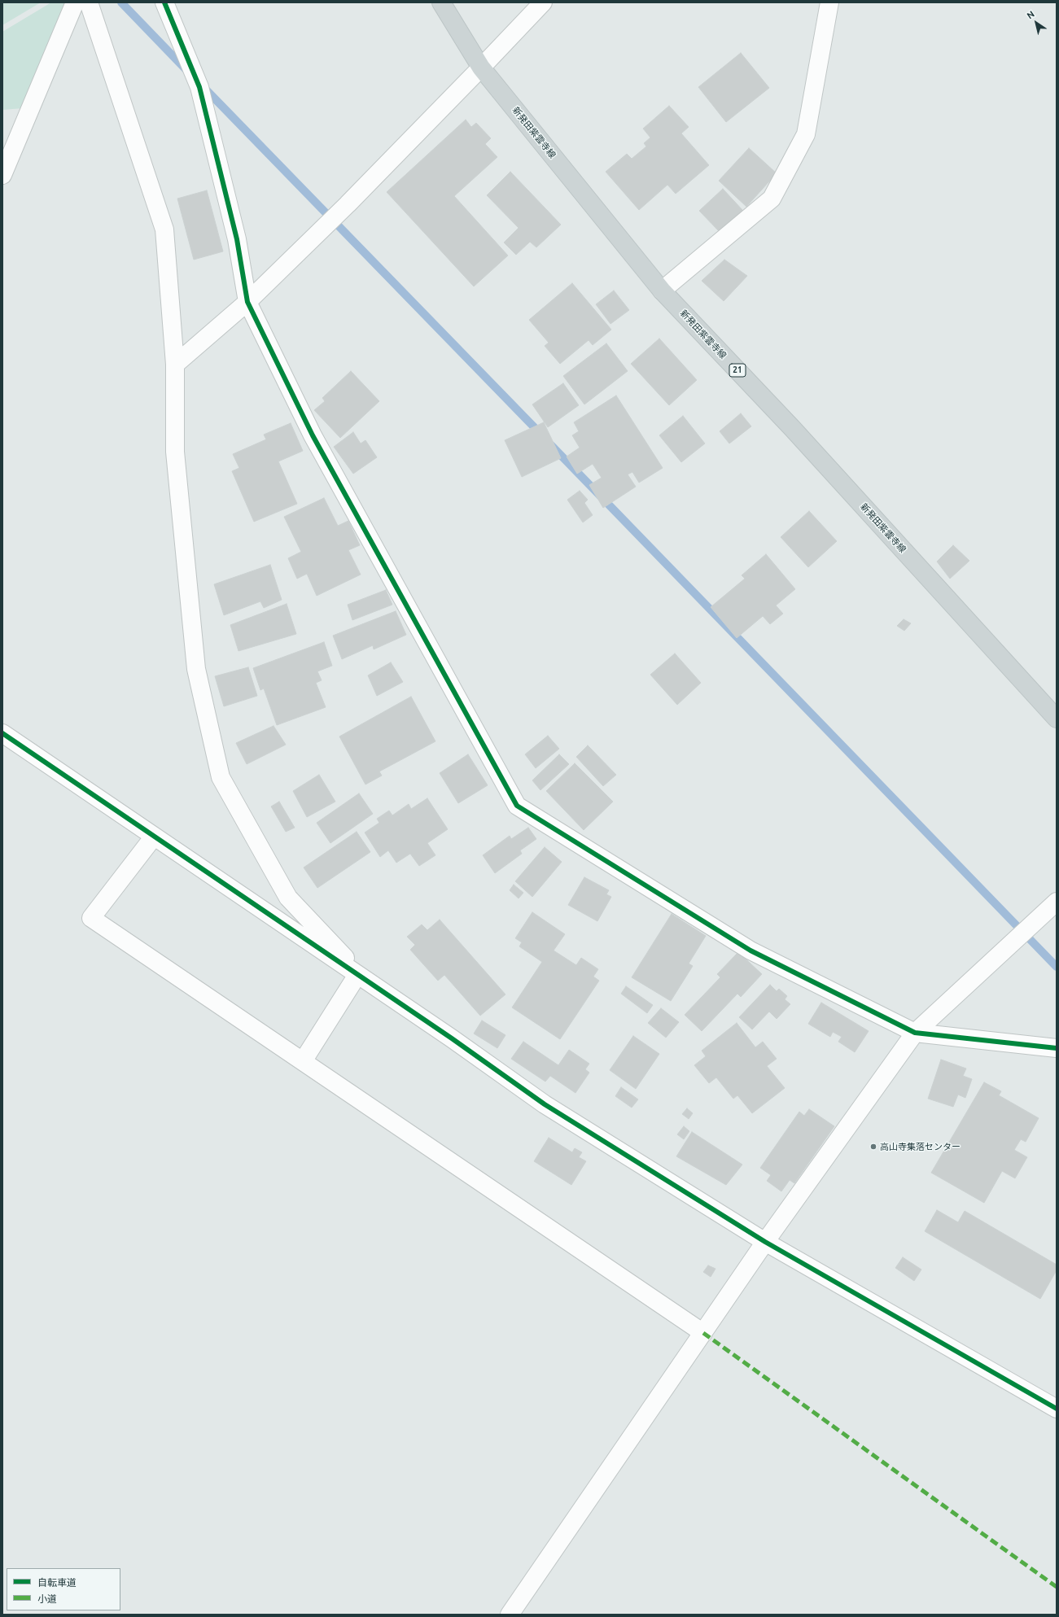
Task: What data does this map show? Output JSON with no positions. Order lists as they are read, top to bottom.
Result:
{
  "streets": {
    "main road": ["新発田紫雲寺線", "21"]
  },
  "places": ["高山寺集落センター"],
  "legend": ["自転車道", "小道"],
  "north": "top left"
}
